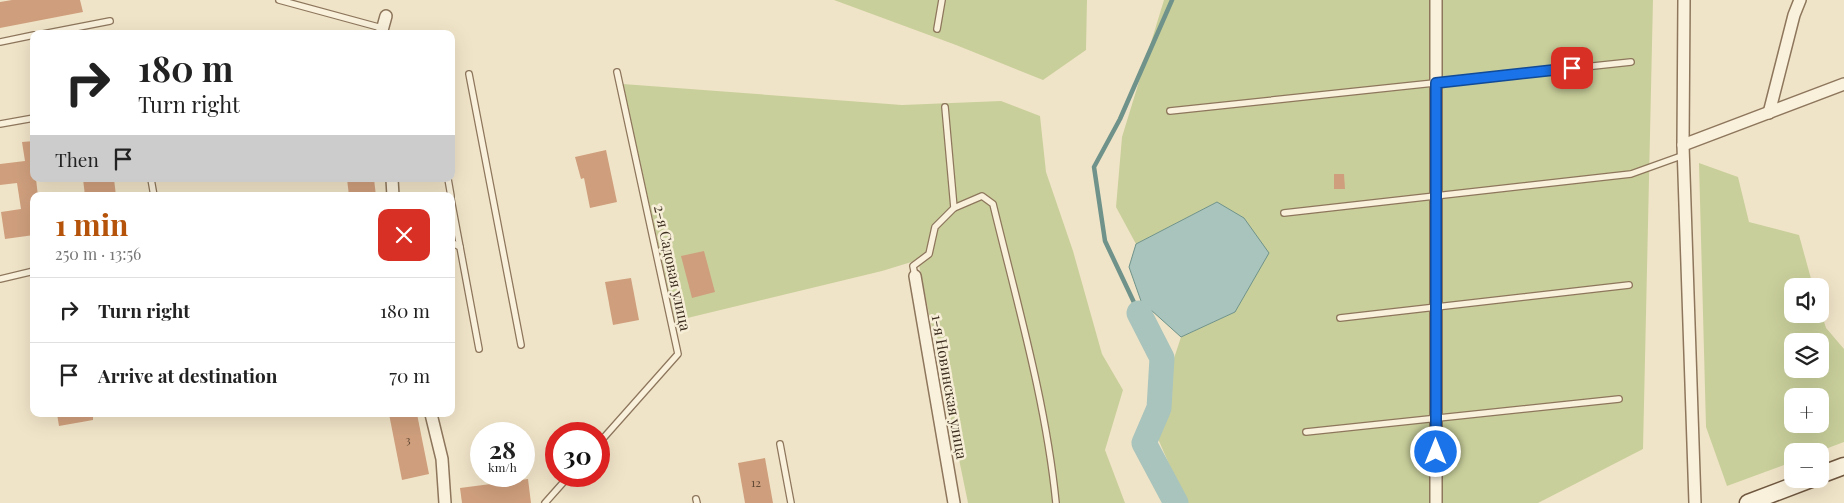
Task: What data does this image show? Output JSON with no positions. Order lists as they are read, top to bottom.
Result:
{
  "streets": {
    "street": ["1-я Новинская улица"],
    "lane": ["2-я Садовая улица"]
  },
  "house_numbers": ["3", "12"],
  "page": {
    "turn": ["180 m", "Turn right"],
    "then": "Then",
    "heading": ["1 min", "250 m · 13:56"],
    "list": [
      {
        "name": "Turn right",
        "value": "180 m"
      },
      {
        "name": "Arrive at destination",
        "value": "70 m"
      }
    ],
    "map_buttons": ["+", "−"],
    "speed": "28 km/h",
    "limit": "30"
  }
}
